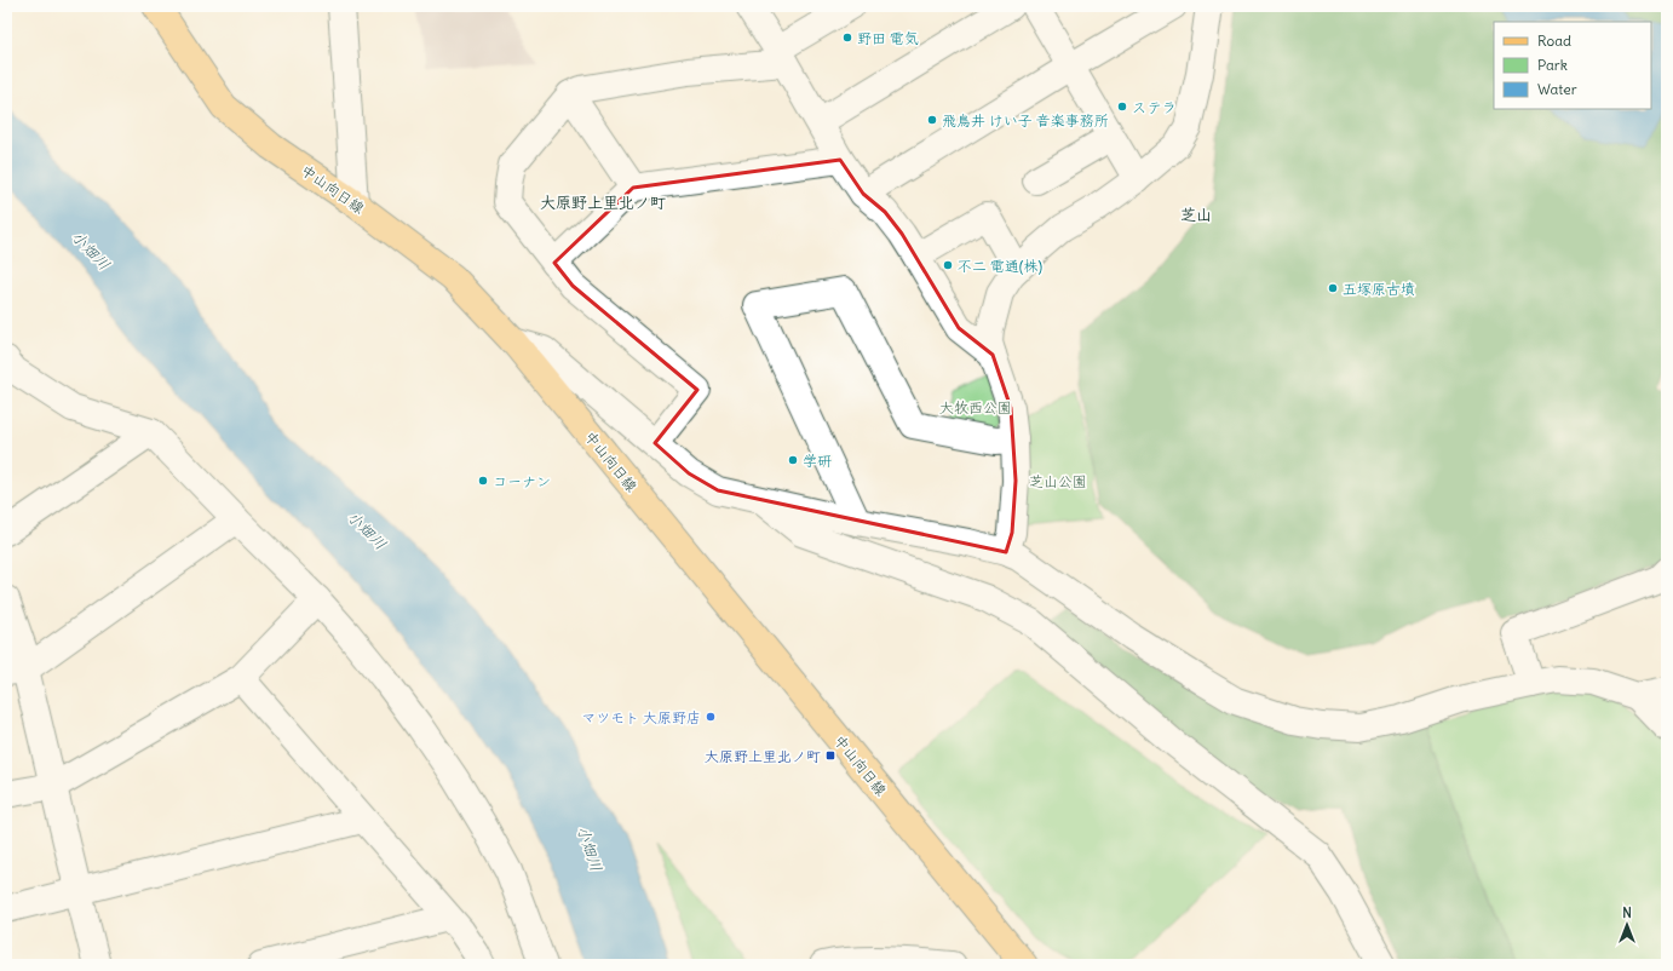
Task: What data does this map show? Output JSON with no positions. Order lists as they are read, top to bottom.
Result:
{
  "streets": {
    "main road": ["中山向日線"]
  },
  "districts": ["大原野上里北ノ町", "芝山"],
  "water": ["小畑川"],
  "parks": ["大牧西公園", "芝山公園"],
  "places": {
    "other": [
      "野田 電気",
      "ステラ",
      "飛鳥井 けい子 音楽事務所",
      "不二 電通(株)",
      "五塚原古墳",
      "学研",
      "コーナン",
      "マツモト 大原野店"
    ],
    "transit": ["大原野上里北ノ町"]
  },
  "legend": ["Road", "Park", "Water"],
  "north": "top"
}
